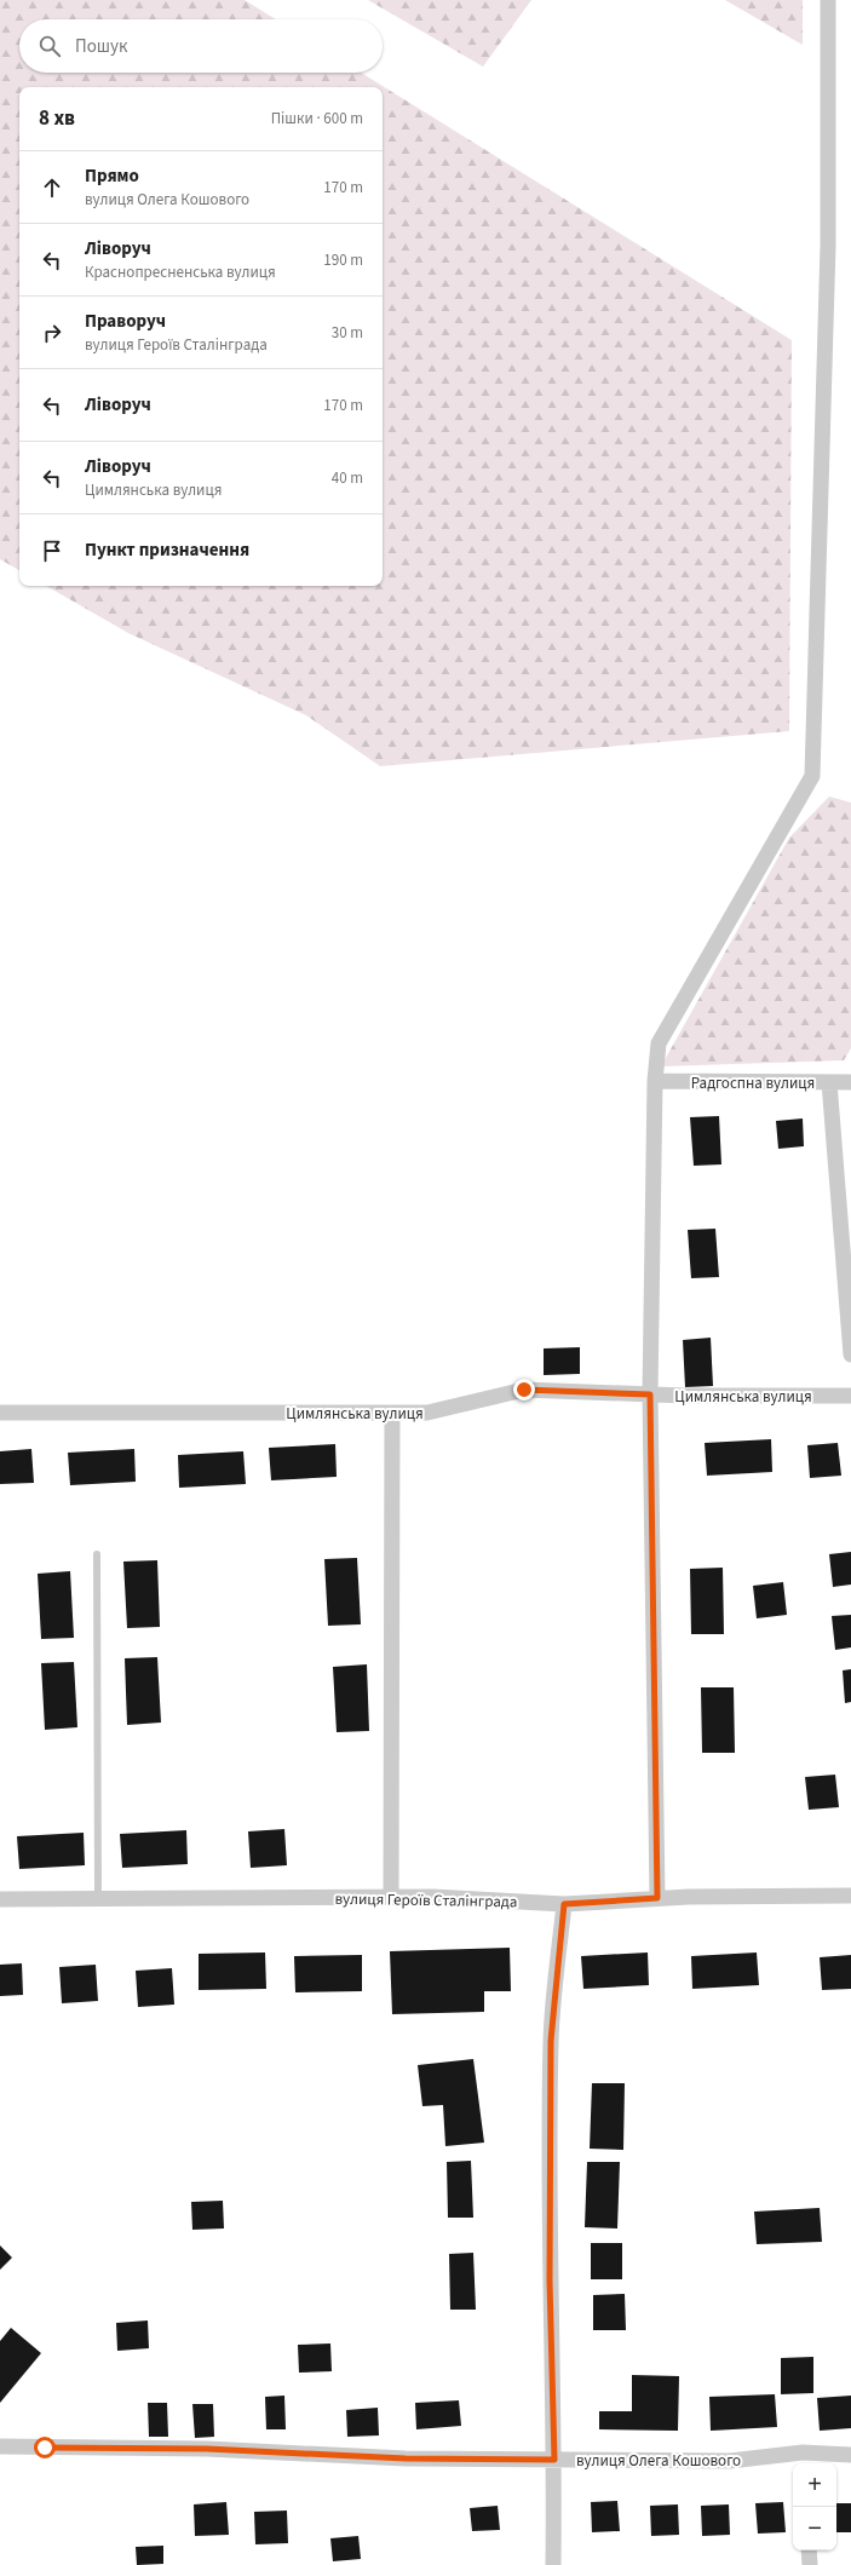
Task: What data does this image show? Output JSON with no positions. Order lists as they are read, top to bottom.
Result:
{
  "streets": {
    "street": [
      "Радгоспна вулиця",
      "Цимлянська вулиця",
      "вулиця Героїв Сталінграда",
      "вулиця Олега Кошового"
    ]
  },
  "page": {
    "search": "Пошук",
    "heading": ["8 хв", "Пішки · 600 m"],
    "list": [
      ["Прямо", "вулиця Олега Кошового", "170 m"],
      ["Ліворуч", "Краснопресненська вулиця", "190 m"],
      ["Праворуч", "вулиця Героїв Сталінграда", "30 m"],
      ["Ліворуч", "170 m"],
      ["Ліворуч", "Цимлянська вулиця", "40 m"],
      "Пункт призначення"
    ],
    "map_buttons": ["+", "−"]
  }
}
